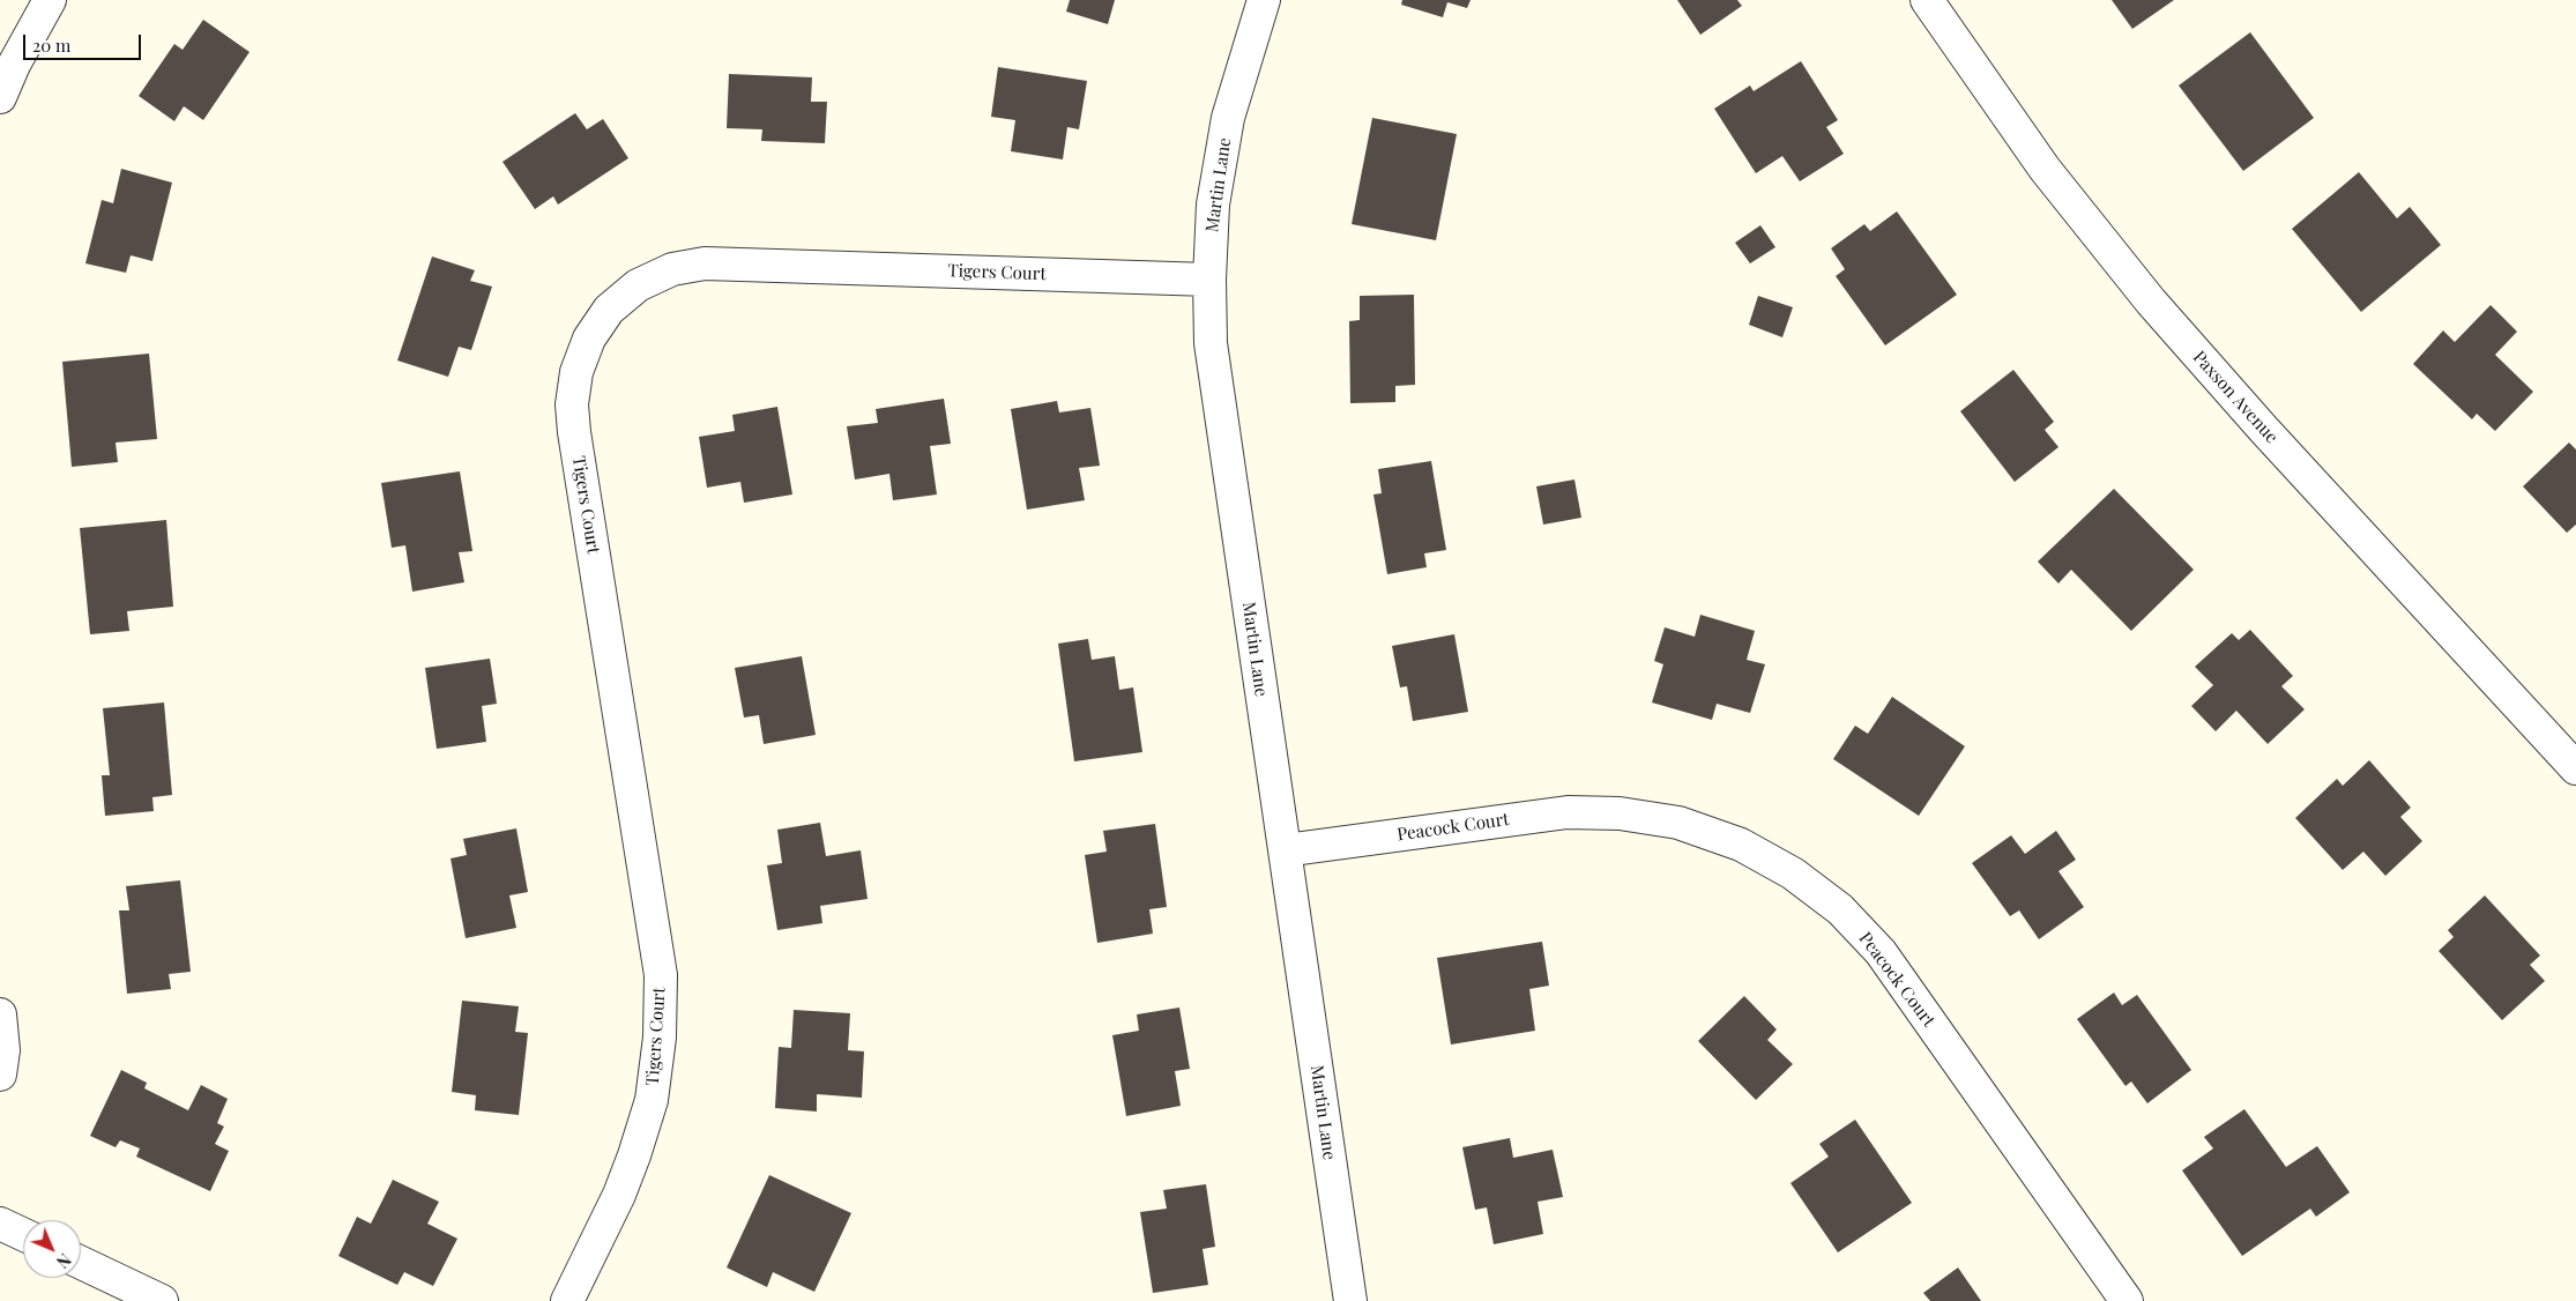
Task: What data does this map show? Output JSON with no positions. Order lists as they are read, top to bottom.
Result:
{
  "streets": {
    "street": [
      "Martin Lane",
      "Tigers Court",
      "Paxson Avenue",
      "Peacock Court"
    ]
  },
  "crossings": [
    ["Martin Lane", "Tigers Court"],
    ["Martin Lane", "Peacock Court"]
  ],
  "scale_bar": "20 m",
  "north": "bottom right"
}
